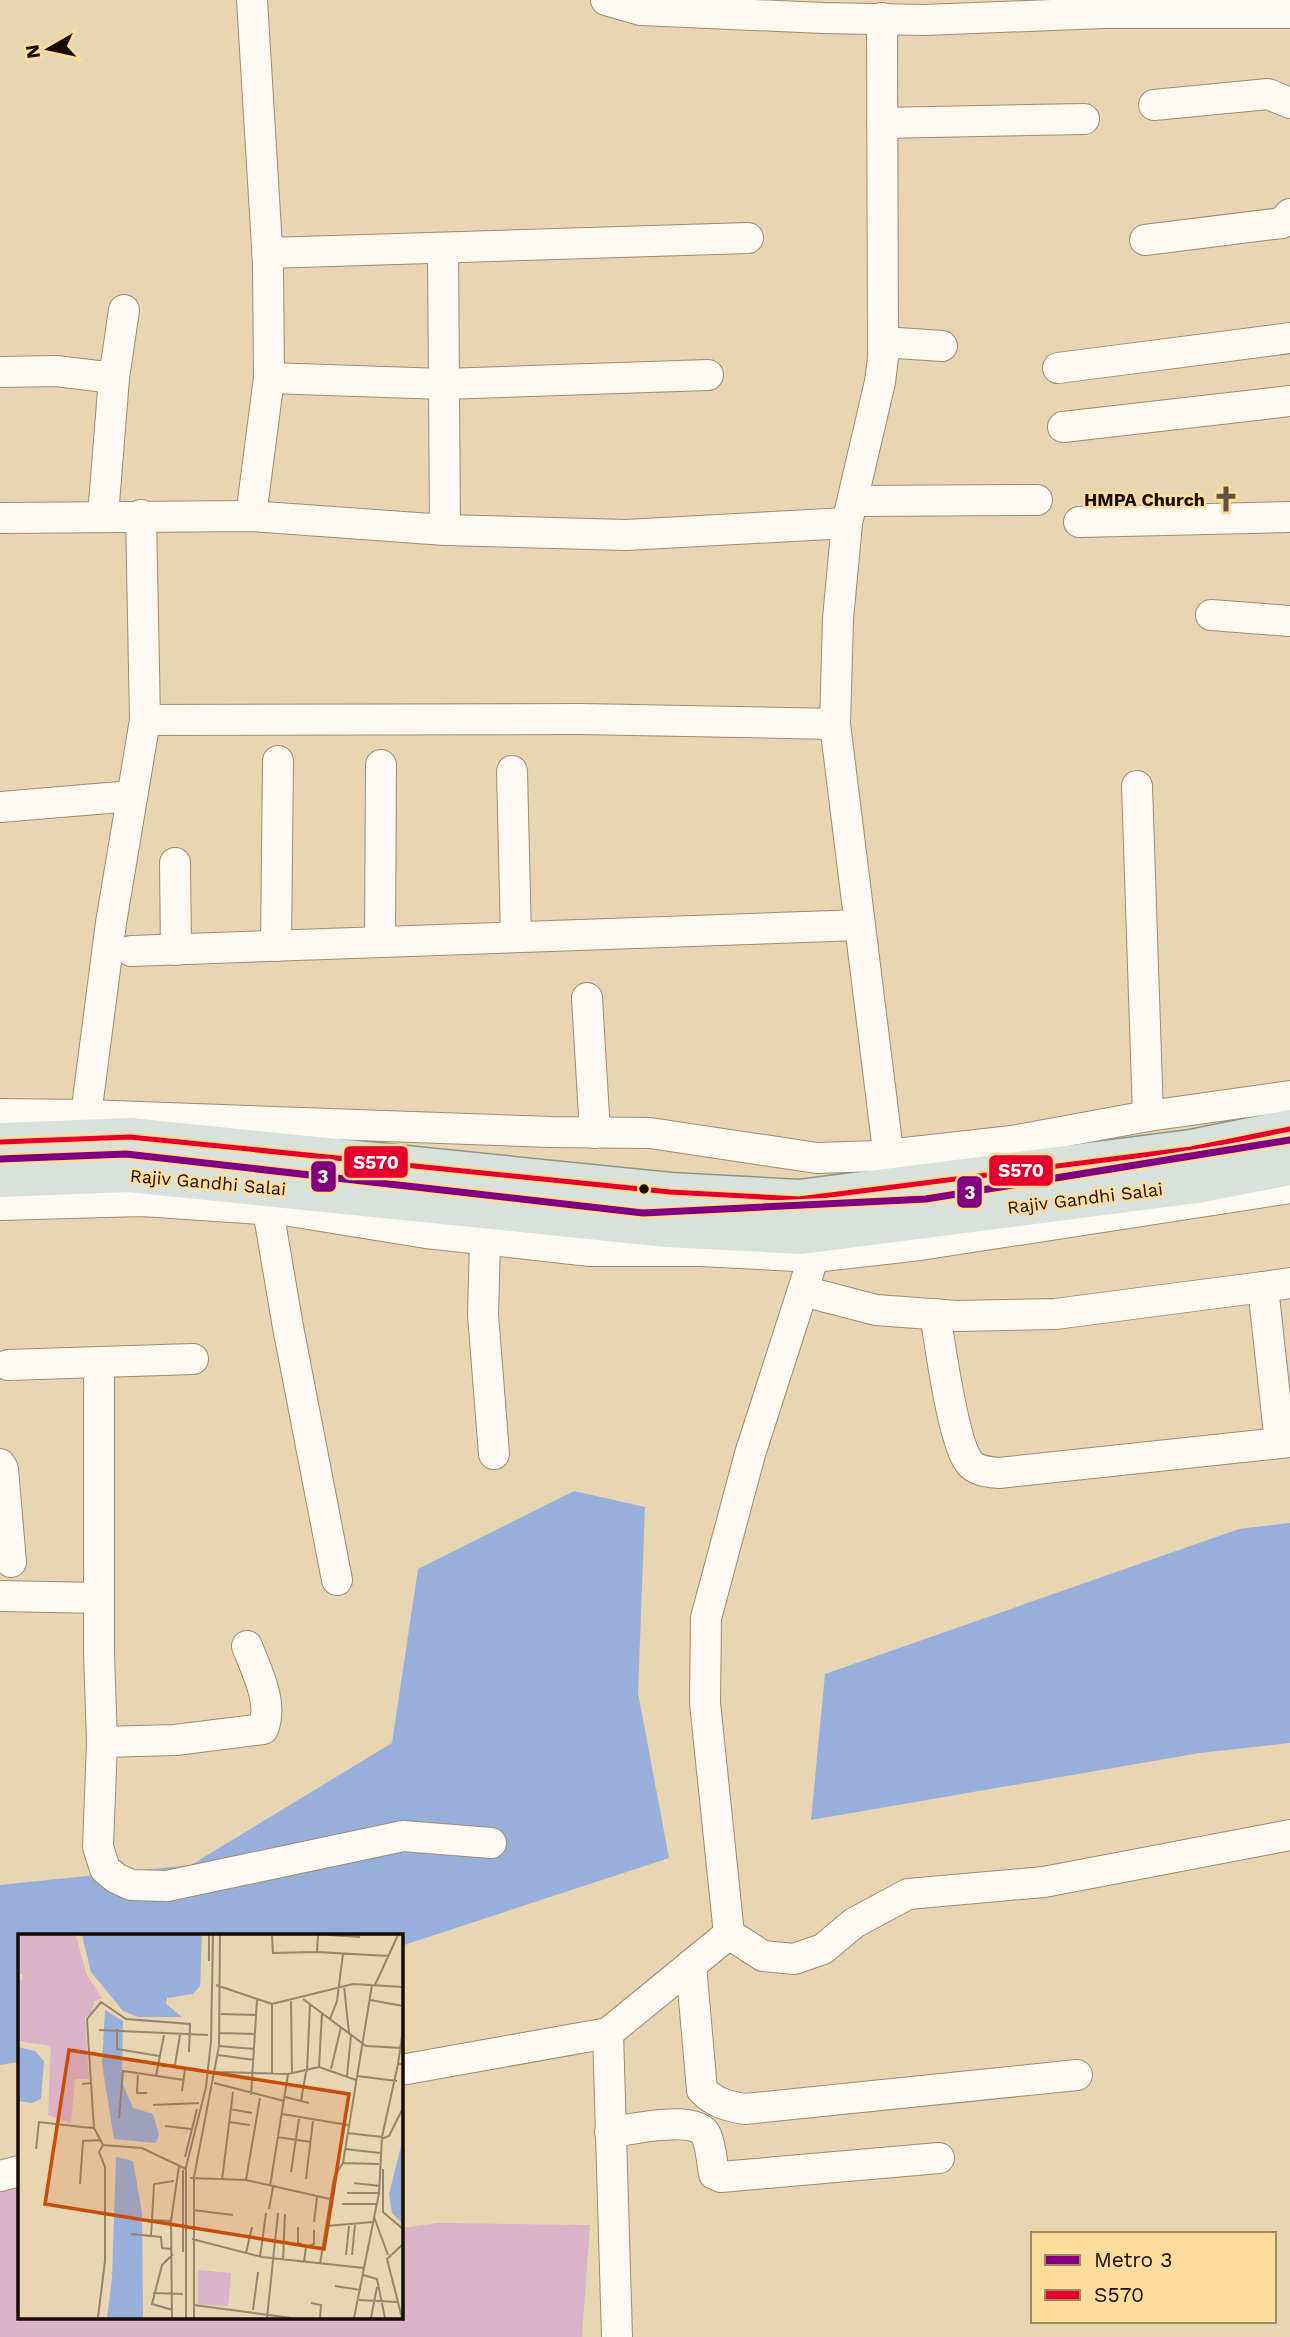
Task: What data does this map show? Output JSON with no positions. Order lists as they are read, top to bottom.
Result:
{
  "streets": {
    "main road": ["Rajiv Gandhi Salai"]
  },
  "places": {
    "church": ["HMPA Church"]
  },
  "lines": ["transit line S570", "metro line 3"],
  "legend": ["Metro 3", "S570"],
  "north": "left"
}
